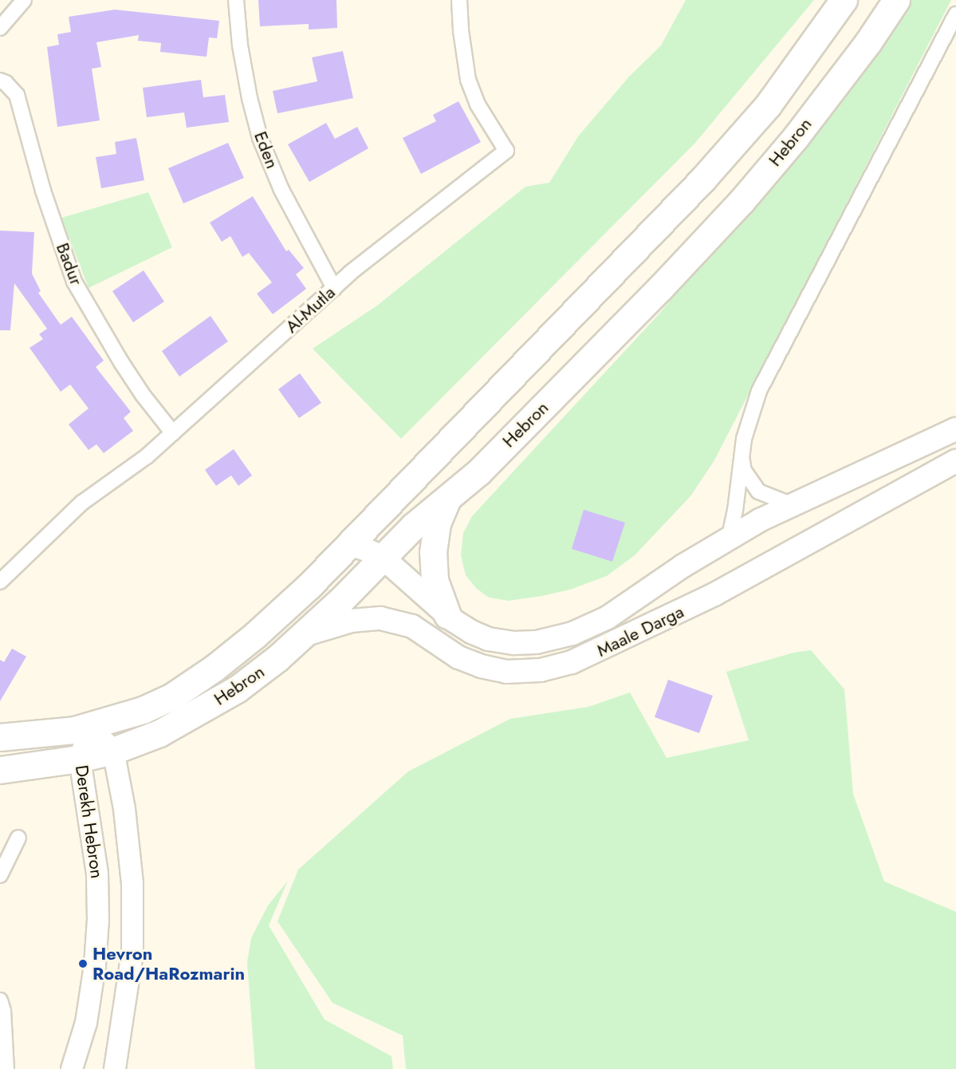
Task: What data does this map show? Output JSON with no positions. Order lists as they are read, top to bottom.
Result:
{
  "streets": {
    "highway": ["Hebron"],
    "main road": ["Maale Darga", "Derekh Hebron"],
    "street": ["Eden", "Badur", "Al-Mutla"]
  },
  "crossings": [
    ["Hebron", "Maale Darga"],
    ["Hebron", "Derekh Hebron"],
    ["Eden", "Al-Mutla"],
    ["Badur", "Al-Mutla"]
  ],
  "places": ["Hevron Road/HaRozmarin"]
}
